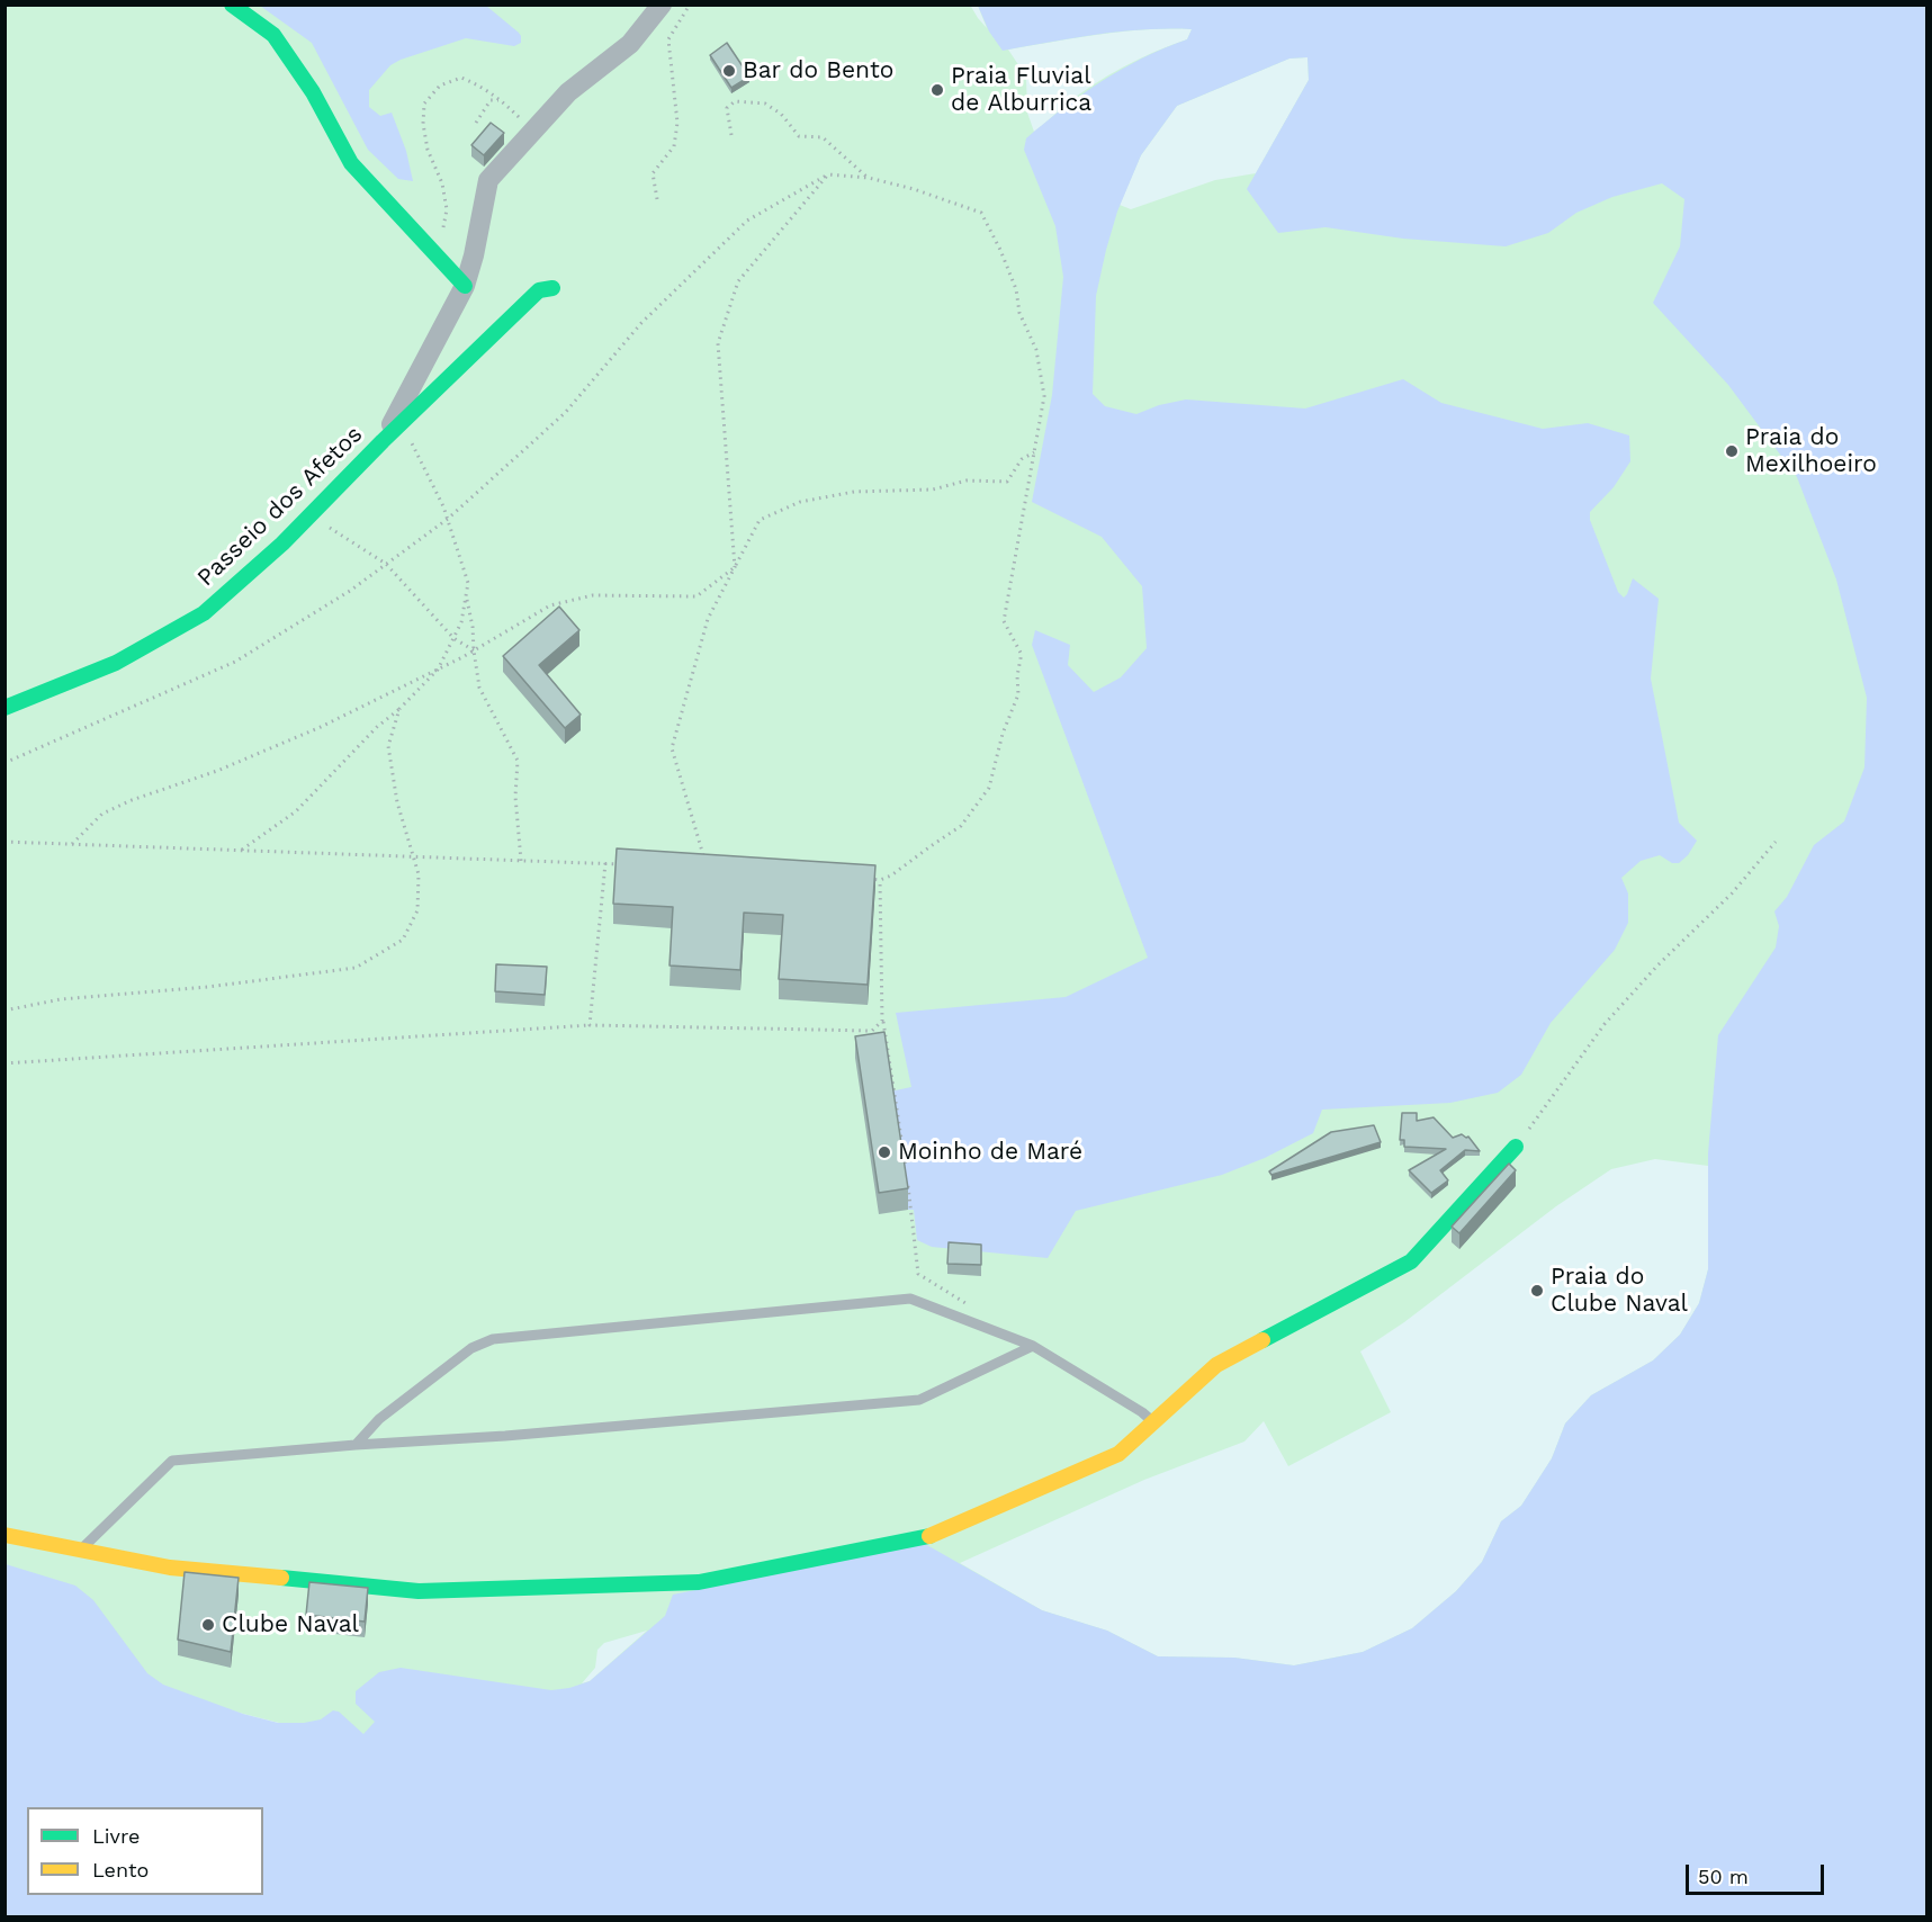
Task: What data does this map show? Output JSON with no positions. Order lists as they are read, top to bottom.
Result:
{
  "streets": {
    "street": ["Passeio dos Afetos"]
  },
  "places": [
    "Bar do Bento",
    "Praia Fluvial de Alburrica",
    "Praia do Mexilhoeiro",
    "Moinho de Maré",
    "Praia do Clube Naval",
    "Clube Naval"
  ],
  "legend": ["Livre", "Lento"],
  "scale_bar": "50 m"
}
